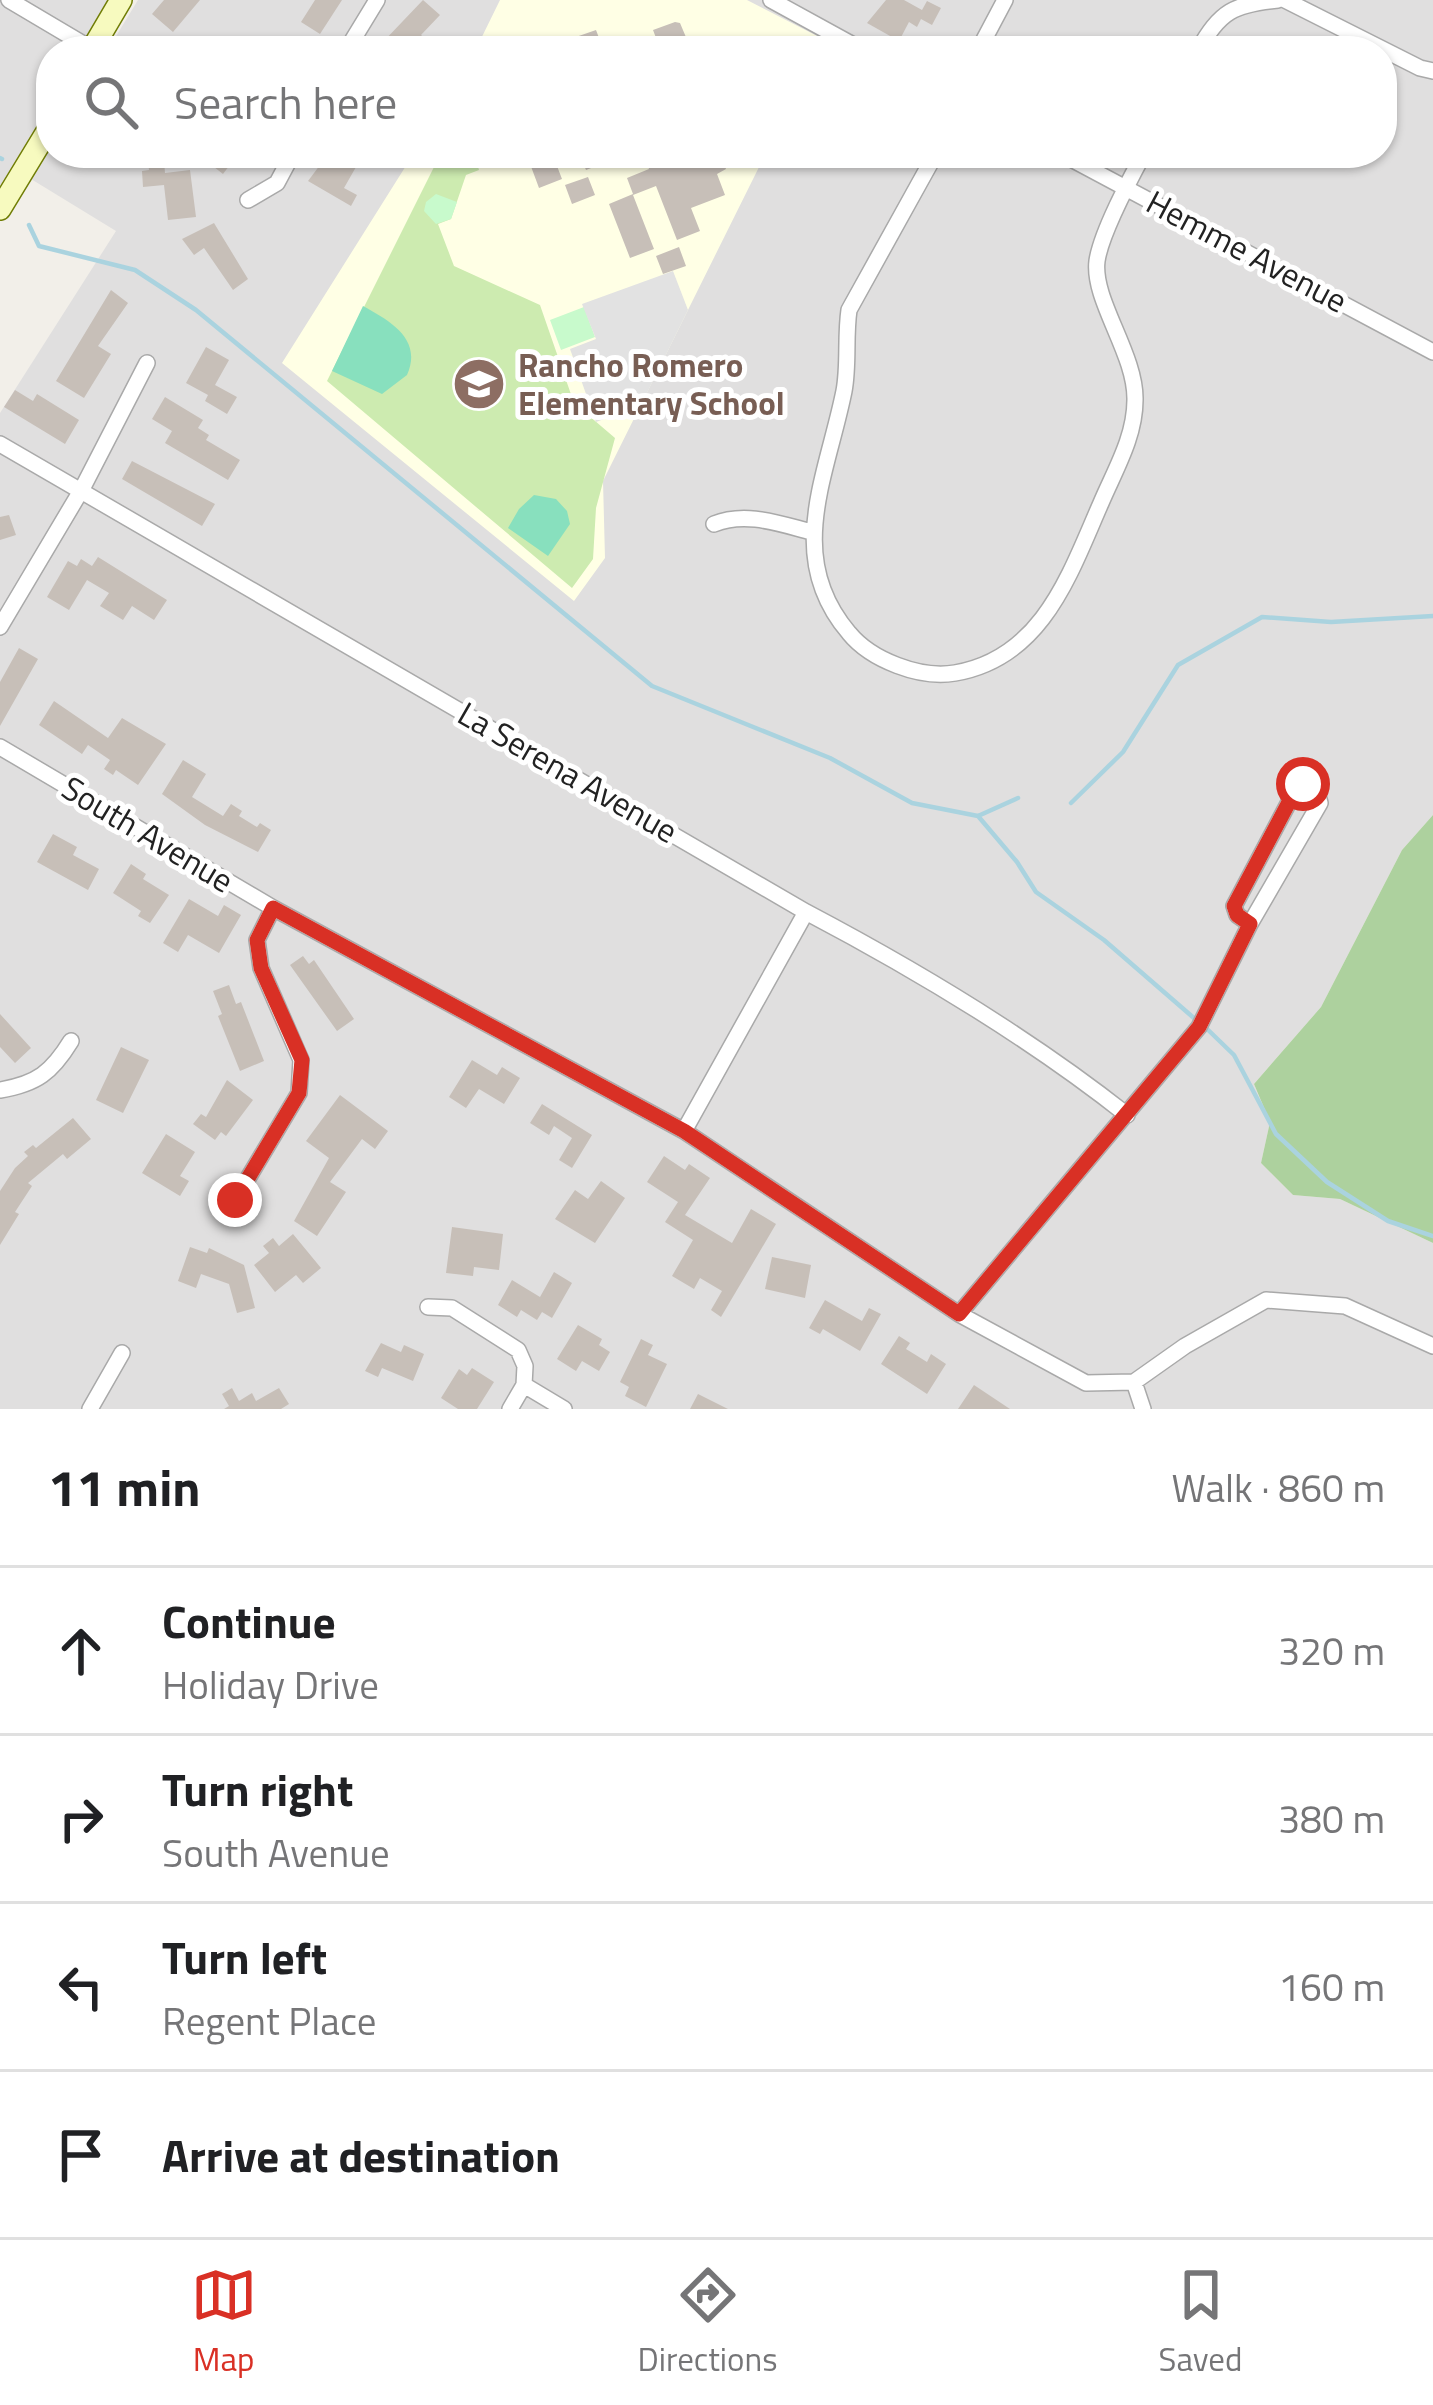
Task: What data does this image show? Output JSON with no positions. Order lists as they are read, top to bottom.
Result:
{
  "streets": {
    "street": ["Hemme Avenue", "La Serena Avenue", "South Avenue"]
  },
  "places": {
    "school or university": ["Rancho Romero Elementary School"]
  },
  "page": {
    "search": "Search here",
    "heading": ["11 min", "Walk · 860 m"],
    "list": [
      ["Continue", "Holiday Drive", "320 m"],
      ["Turn right", "South Avenue", "380 m"],
      ["Turn left", "Regent Place", "160 m"],
      "Arrive at destination"
    ],
    "nav": ["Map", "Directions", "Saved"]
  }
}
